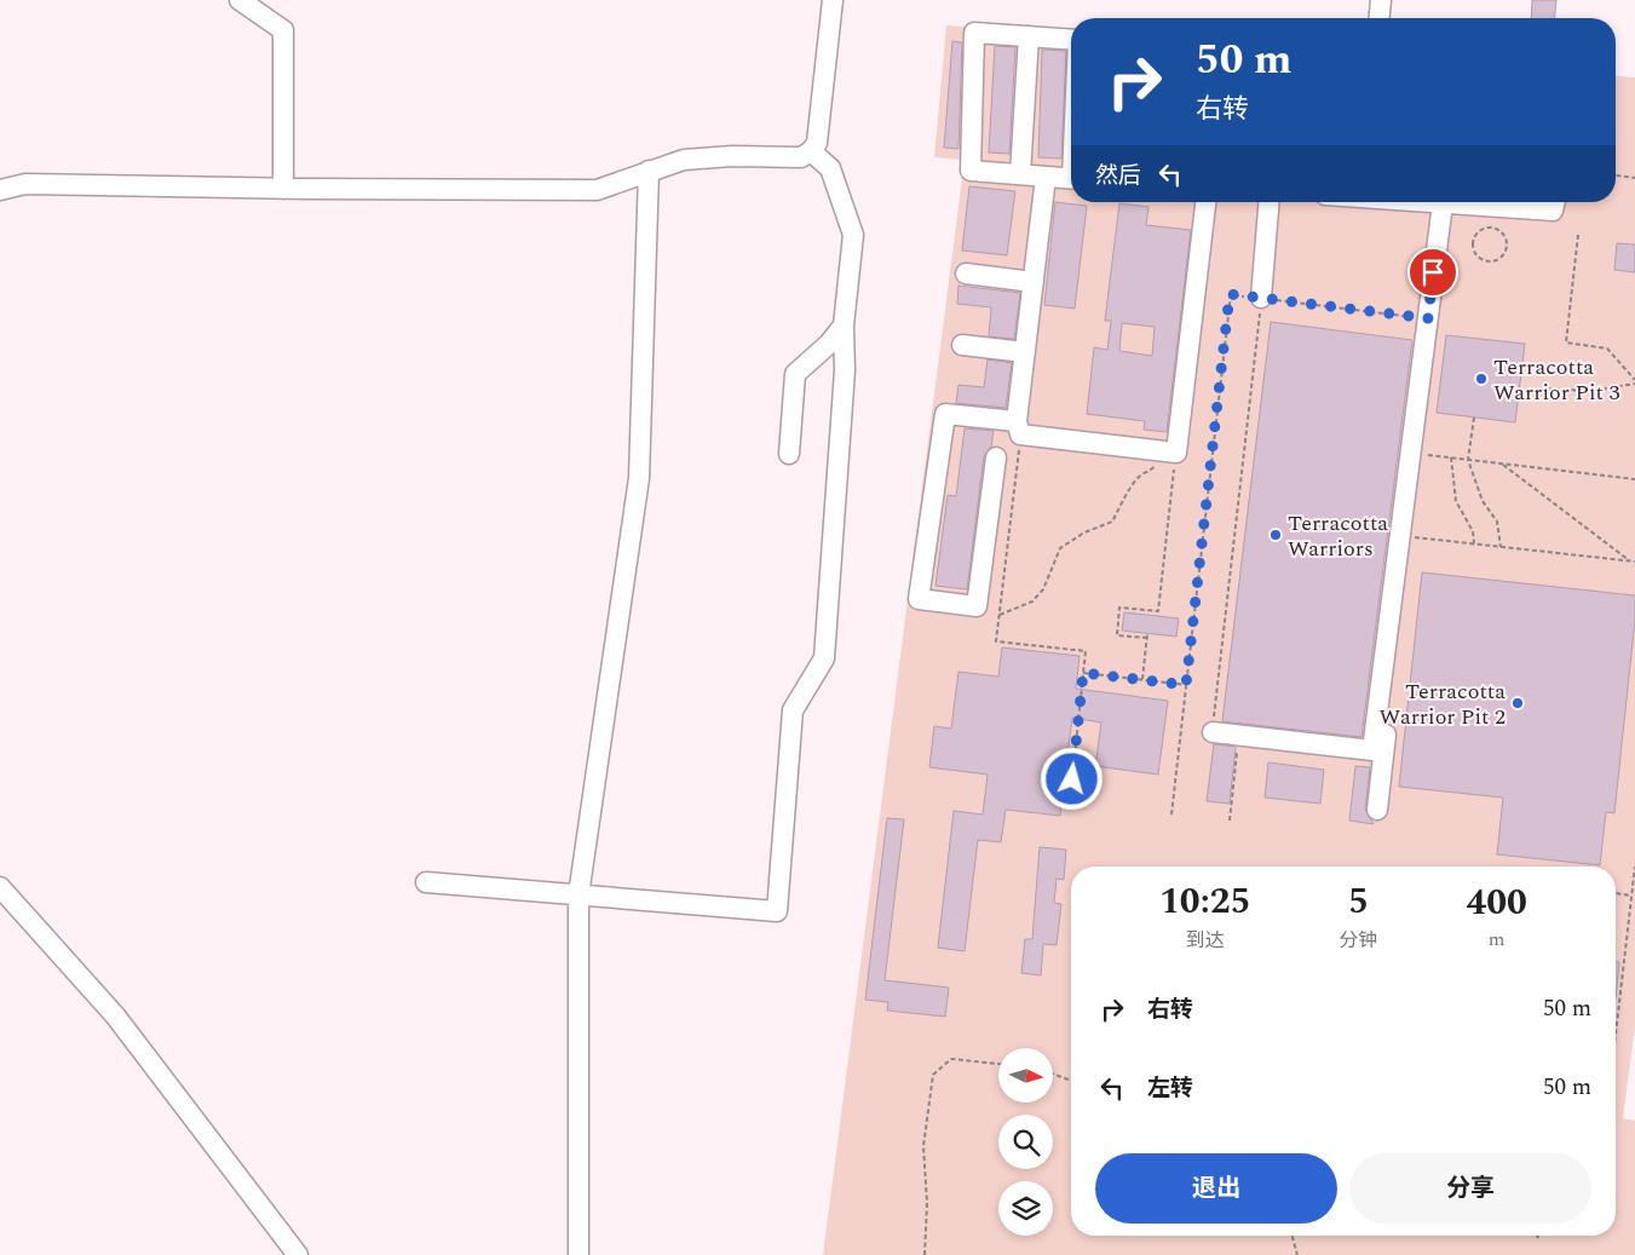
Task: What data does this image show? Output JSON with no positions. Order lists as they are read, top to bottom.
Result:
{
  "places": ["Terracotta Warrior Pit 3", "Terracotta Warriors", "Terracotta Warrior Pit 2"],
  "north": "right",
  "page": {
    "turn": ["50 m", "右转"],
    "then": "然后",
    "eta": [
      "10:25",
      "到达",
      "5",
      "分钟",
      "400",
      "m"
    ],
    "list": [
      {
        "name": "右转",
        "value": "50 m"
      },
      {
        "name": "左转",
        "value": "50 m"
      }
    ],
    "buttons": ["退出", "分享"]
  }
}
